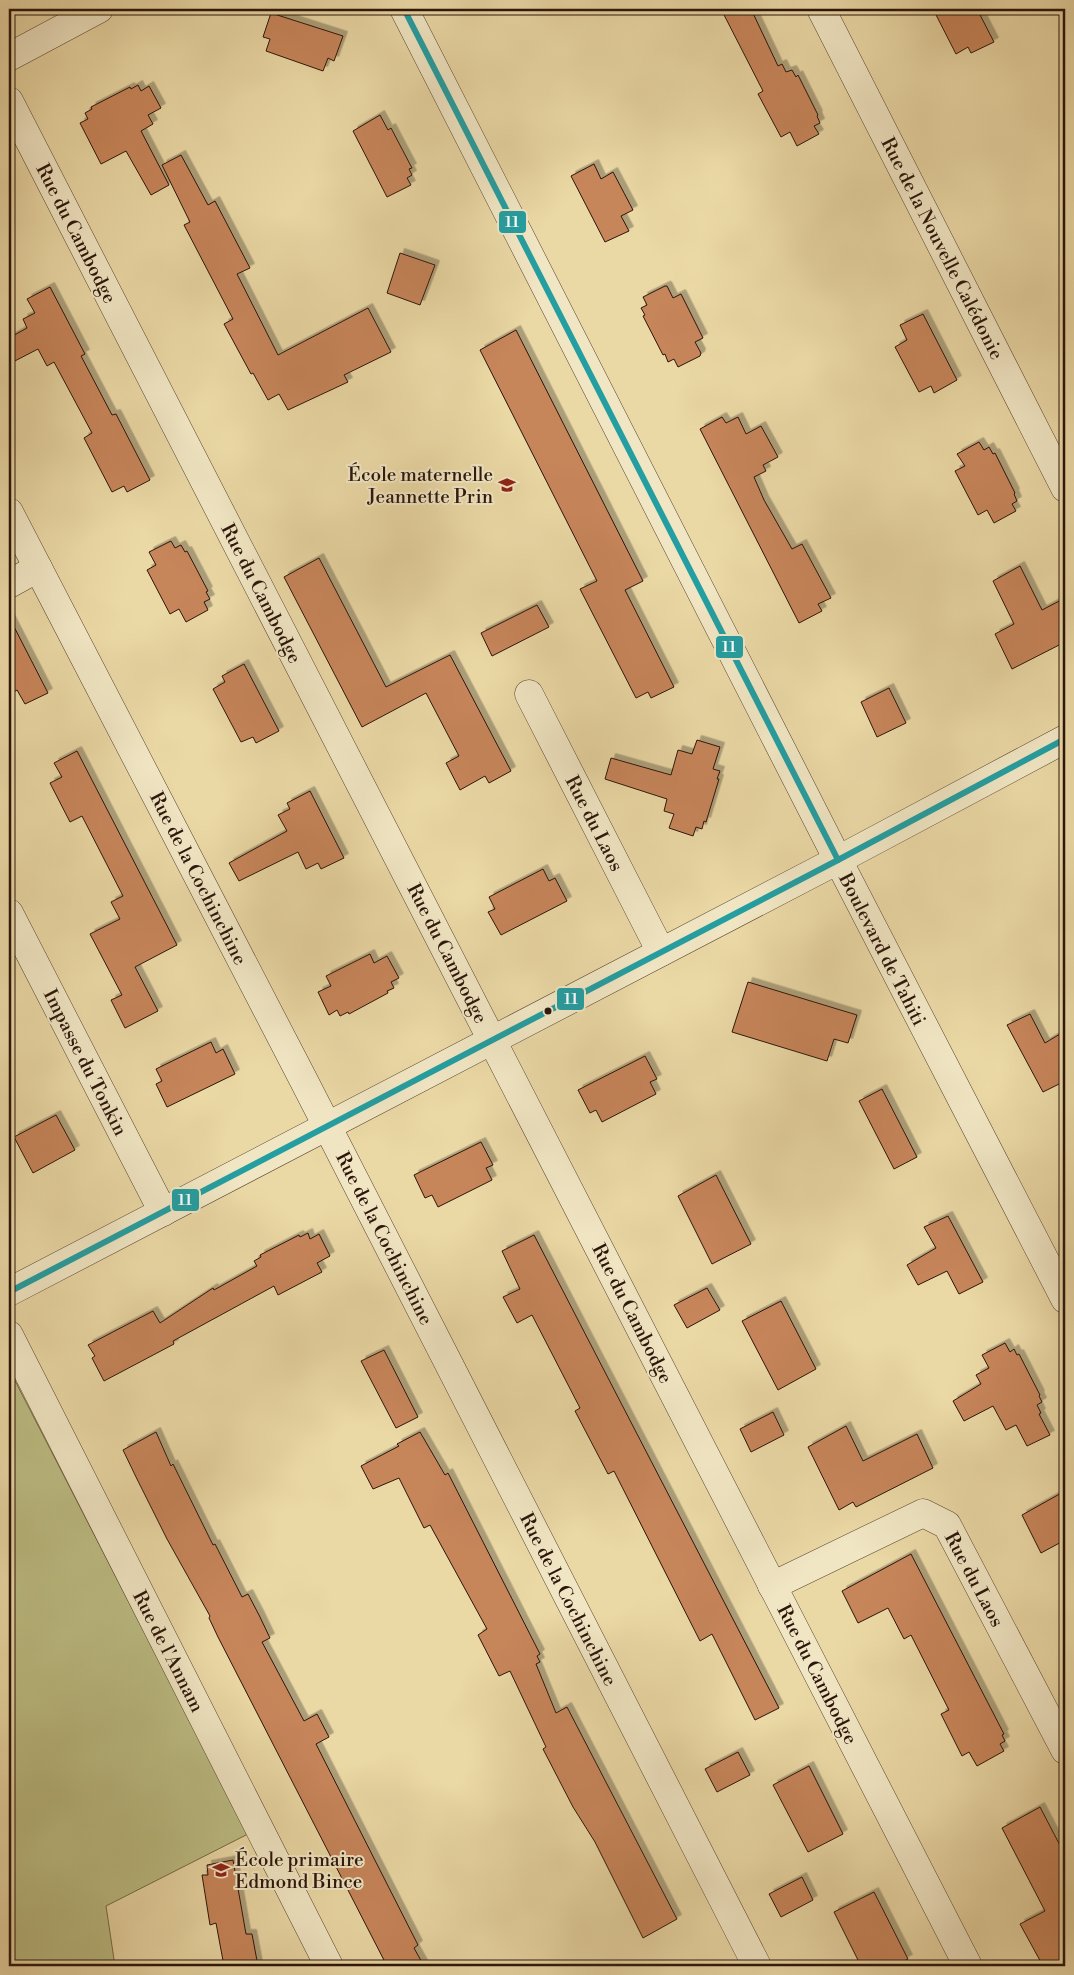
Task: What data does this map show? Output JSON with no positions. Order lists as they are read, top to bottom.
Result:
{
  "streets": {
    "street": [
      "Rue du Cambodge",
      "Rue de la Nouvelle Calédonie",
      "Rue du Laos",
      "Rue de la Cochinchine",
      "Boulevard de Tahiti",
      "Impasse du Tonkin",
      "Rue de l'Annam"
    ]
  },
  "crossings": [
    ["Rue du Cambodge", "Rue du Laos"]
  ],
  "places": {
    "school or university": ["École maternelle Jeannette Prin", "École primaire Edmond Bince"]
  },
  "lines": ["transit line 11"]
}
